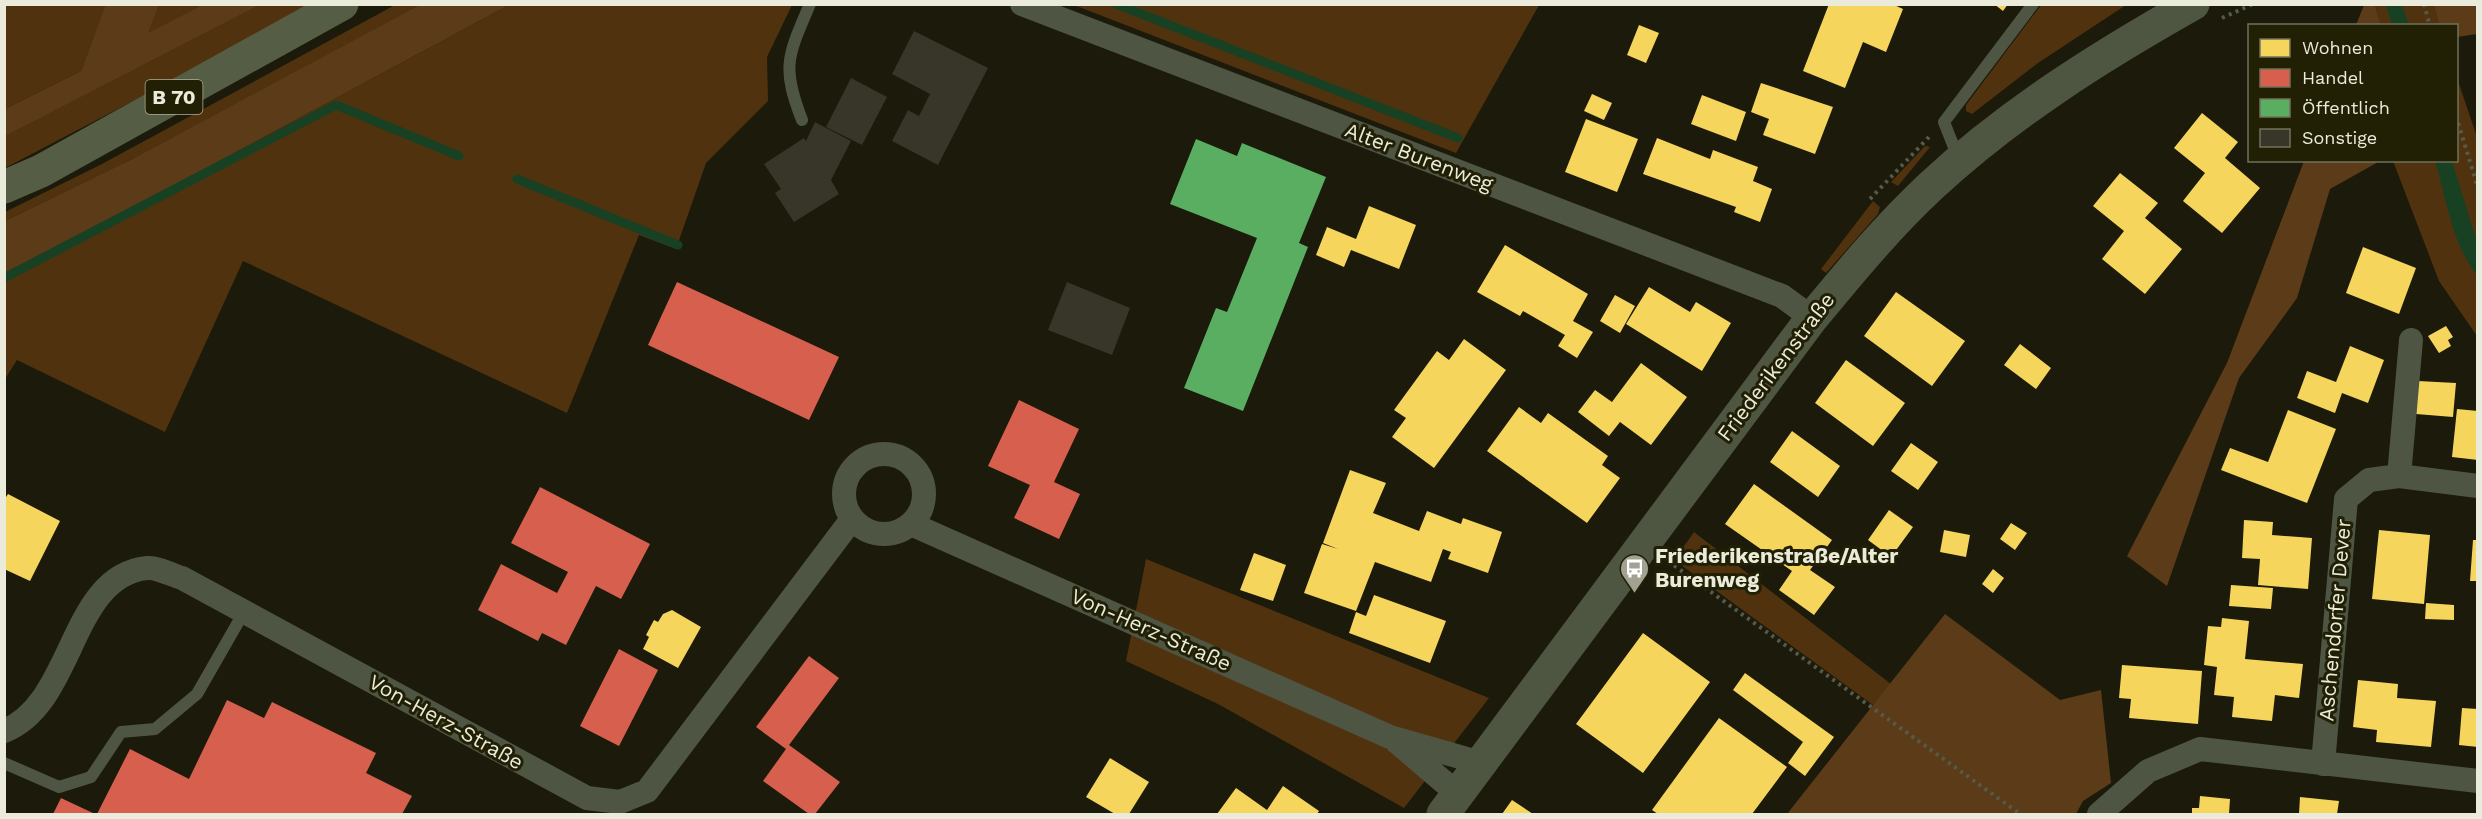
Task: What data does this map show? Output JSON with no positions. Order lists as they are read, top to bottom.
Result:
{
  "streets": {
    "main road": ["B 70"],
    "street": [
      "Alter Burenweg",
      "Friederikenstraße",
      "Aschendorfer Dever",
      "Von-Herz-Straße"
    ]
  },
  "crossings": [
    ["Alter Burenweg", "Friederikenstraße"]
  ],
  "places": {
    "bus stop": ["Friederikenstraße/Alter Burenweg"]
  },
  "legend": [
    "Wohnen",
    "Handel",
    "Öffentlich",
    "Sonstige"
  ]
}
